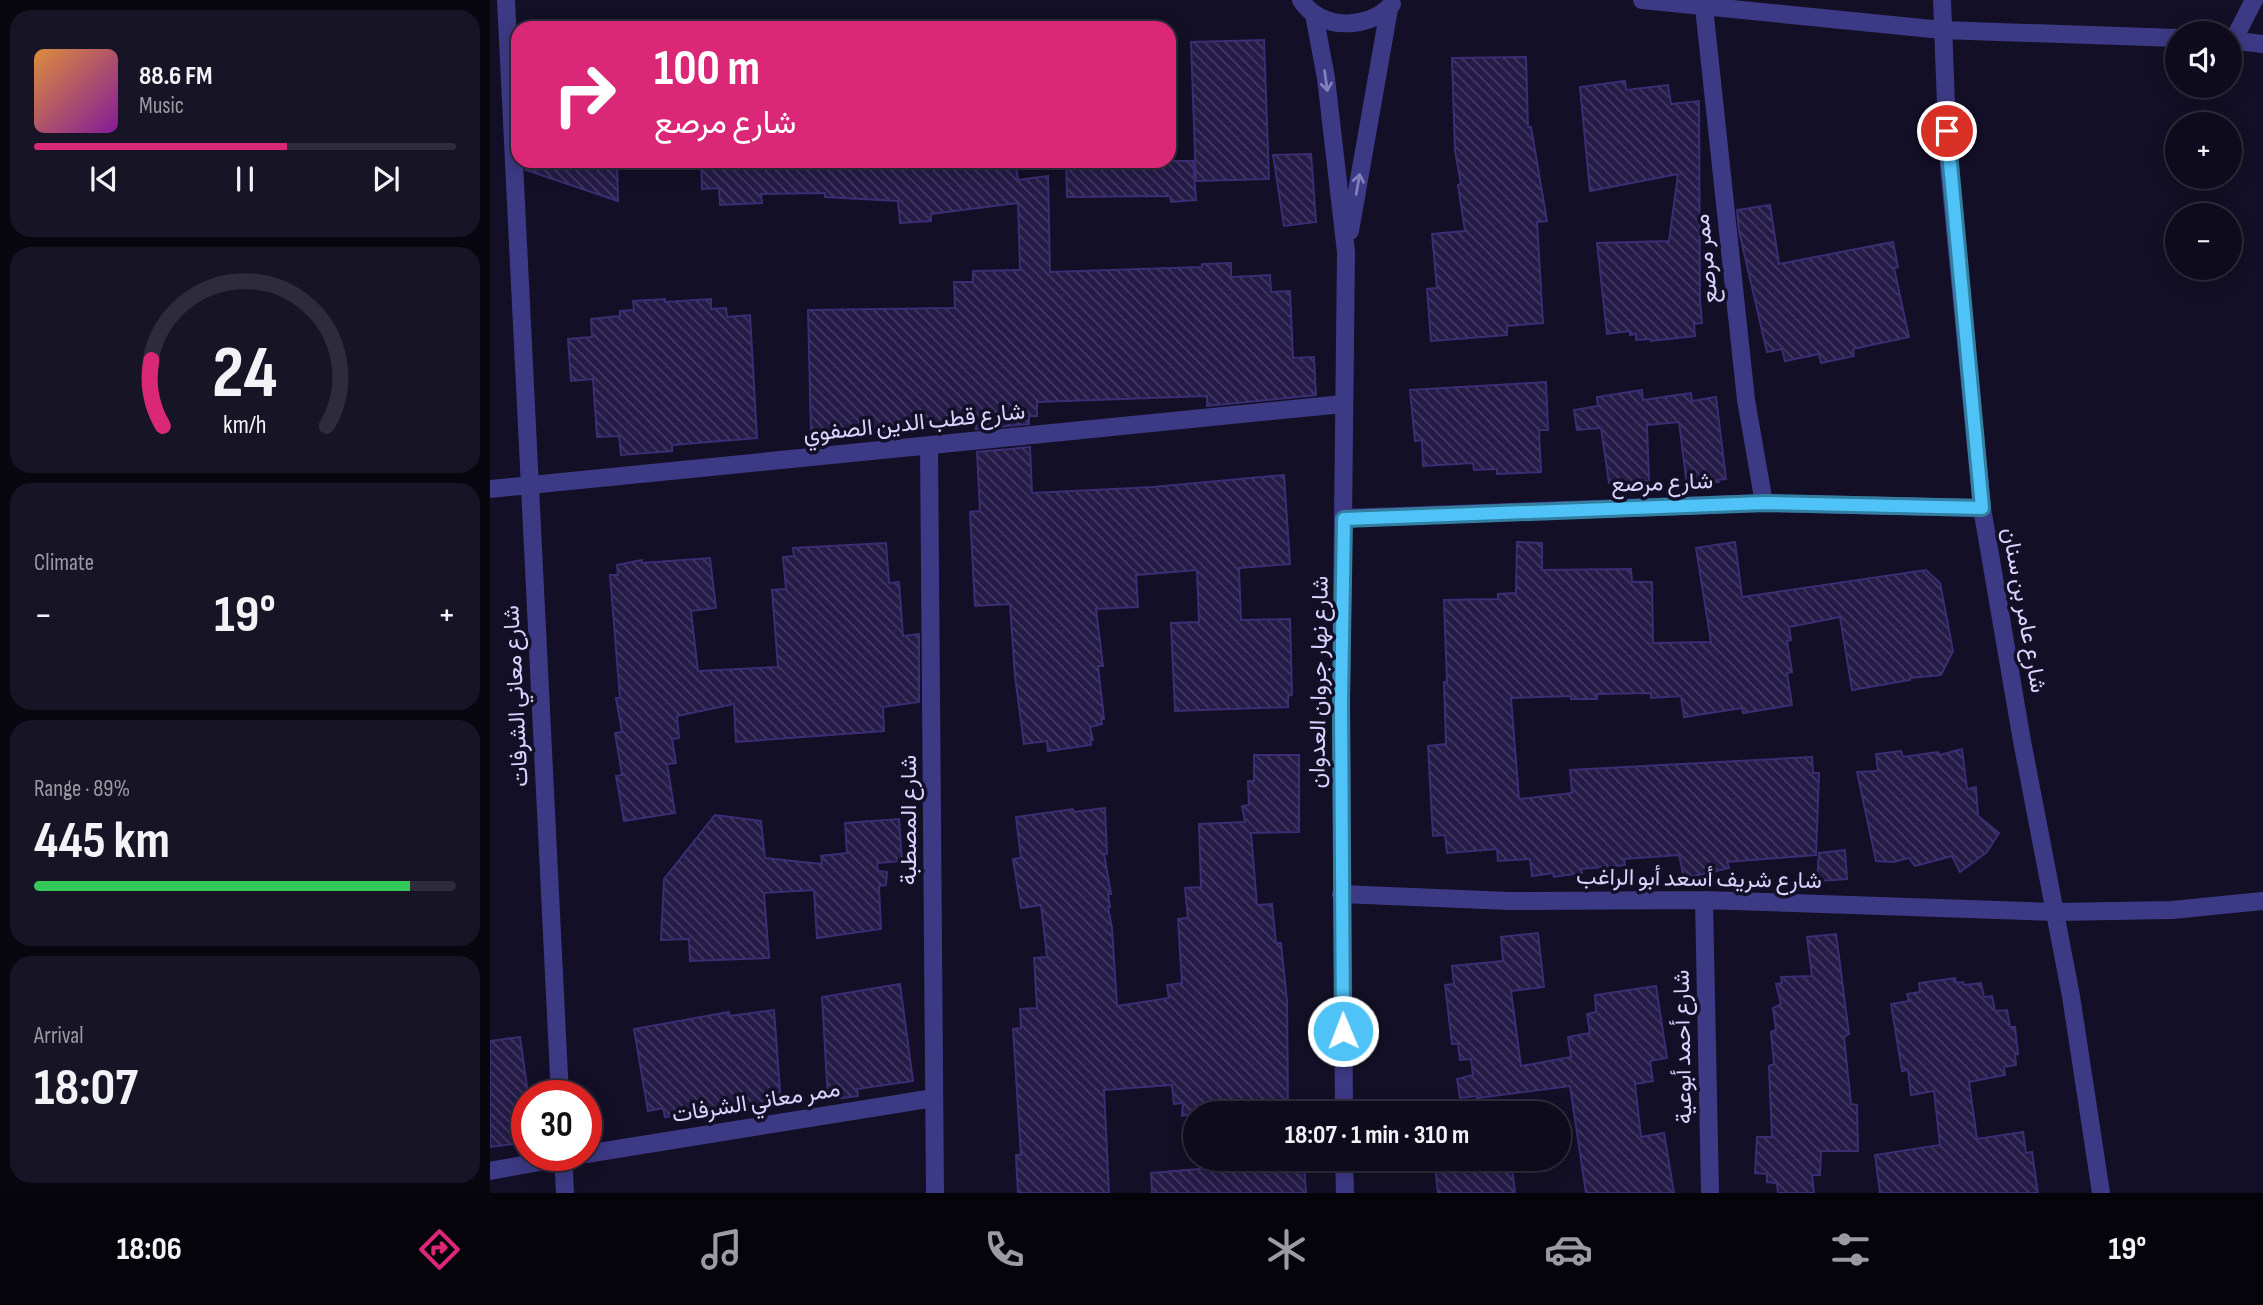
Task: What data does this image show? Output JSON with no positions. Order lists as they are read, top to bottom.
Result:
{
  "streets": {
    "street": [
      "ممر مرصع",
      "شارع قطب الدين الصفوي",
      "شارع مرصع",
      "شارع عامر بن سنان",
      "شارع نهار جروان العدوان",
      "شارع معاني الشرفات",
      "شارع المصطبة",
      "شارع شريف أسعد أبو الراغب",
      "شارع أحمد أبوعية",
      "ممر معاني الشرفات"
    ]
  },
  "crossings": [
    ["ممر مرصع", "شارع مرصع"],
    ["شارع قطب الدين الصفوي", "شارع نهار جروان العدوان"],
    ["شارع قطب الدين الصفوي", "شارع معاني الشرفات"],
    ["شارع قطب الدين الصفوي", "شارع المصطبة"],
    ["شارع مرصع", "شارع عامر بن سنان"],
    ["شارع مرصع", "شارع نهار جروان العدوان"],
    ["شارع عامر بن سنان", "شارع شريف أسعد أبو الراغب"],
    ["شارع نهار جروان العدوان", "شارع شريف أسعد أبو الراغب"],
    ["شارع المصطبة", "ممر معاني الشرفات"],
    ["شارع شريف أسعد أبو الراغب", "شارع أحمد أبوعية"]
  ],
  "page": {
    "map_buttons": ["+", "−"],
    "turn": ["100 m", "شارع مرصع"],
    "song": ["88.6 FM", "Music"],
    "tile": [
      "Climate",
      ["Range · 89%", "445 km"],
      ["Arrival", "18:07"]
    ],
    "heat": ["−", "19°", "+"],
    "limit": "30",
    "trip": "18:07 · 1 min · 310 m",
    "tabs": ["18:06", "19°"],
    "gauge": ["24", "km/h"]
  }
}
